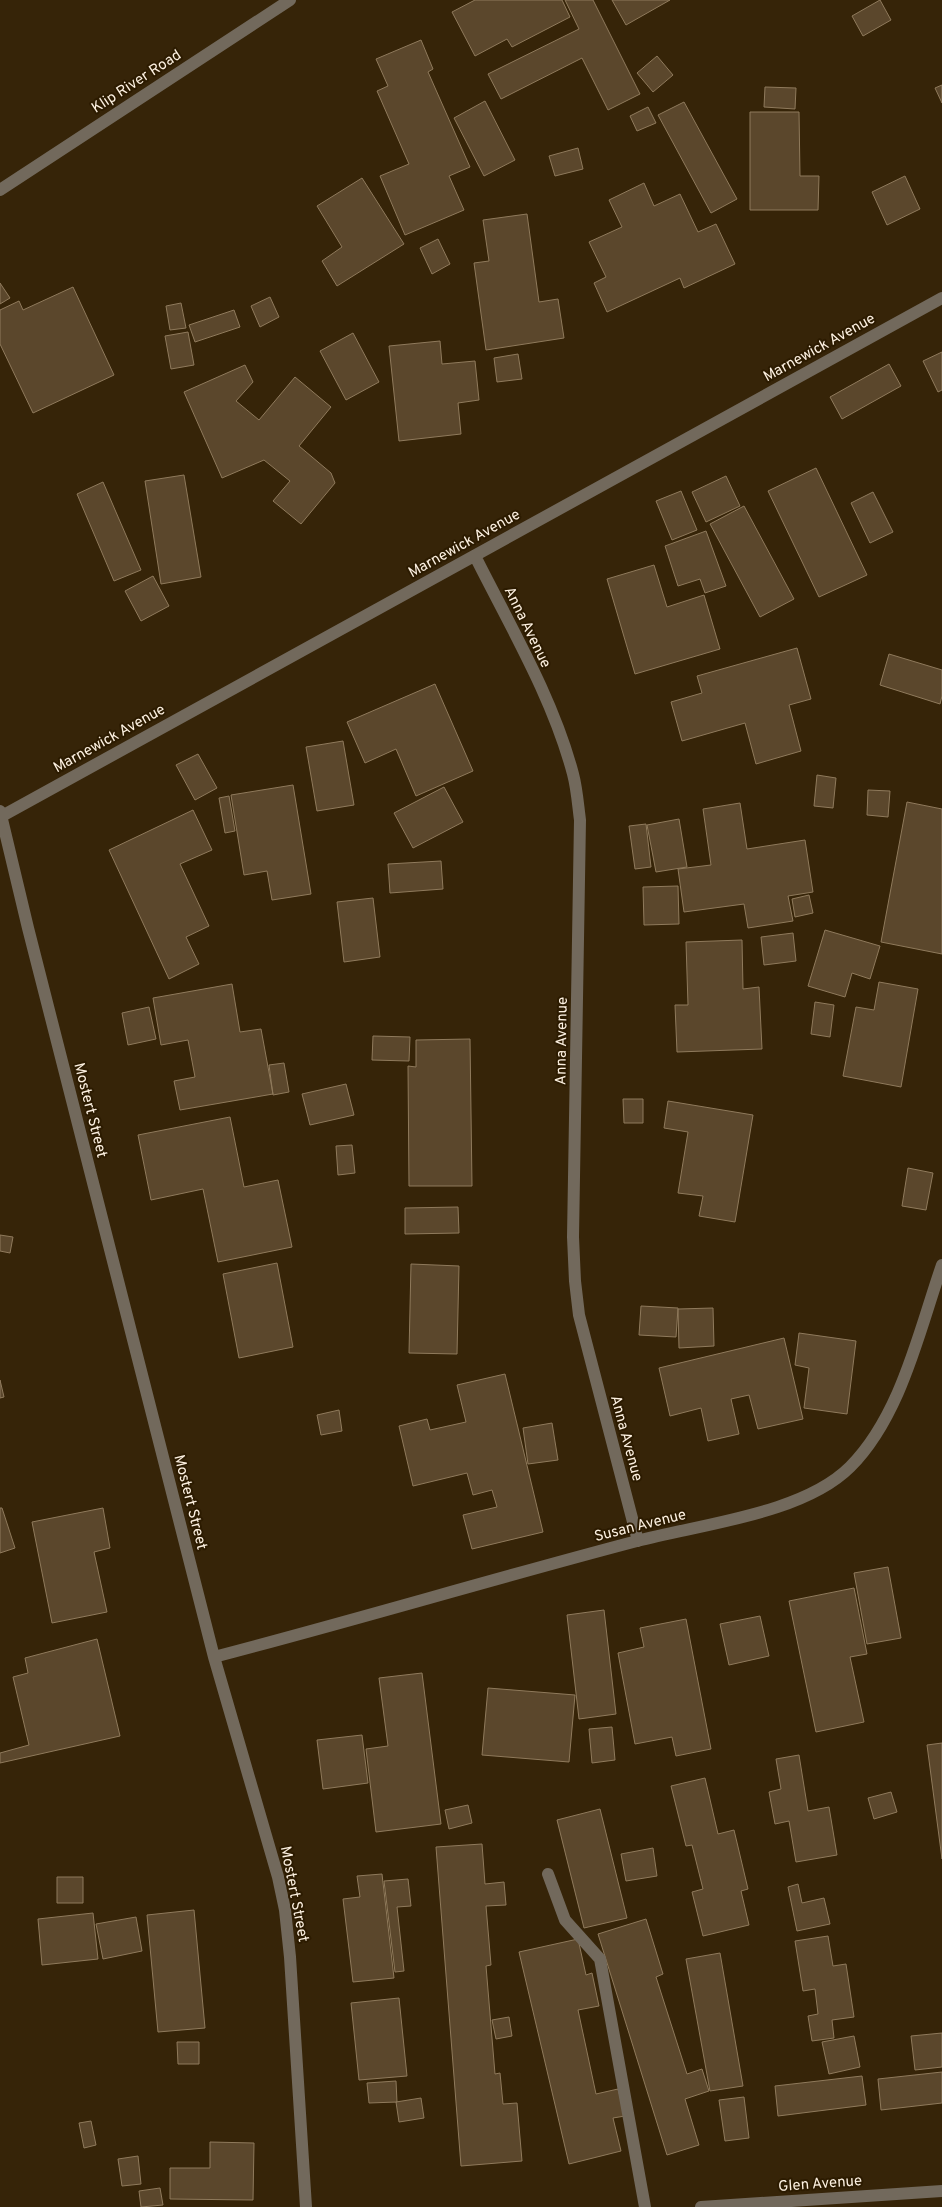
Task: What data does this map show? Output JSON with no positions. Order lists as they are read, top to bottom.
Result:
{
  "streets": {
    "street": [
      "Klip River Road",
      "Marnewick Avenue",
      "Anna Avenue",
      "Mostert Street",
      "Susan Avenue",
      "Glen Avenue"
    ]
  },
  "crossings": [
    ["Marnewick Avenue", "Anna Avenue"],
    ["Marnewick Avenue", "Mostert Street"],
    ["Anna Avenue", "Susan Avenue"],
    ["Mostert Street", "Susan Avenue"]
  ]
}
